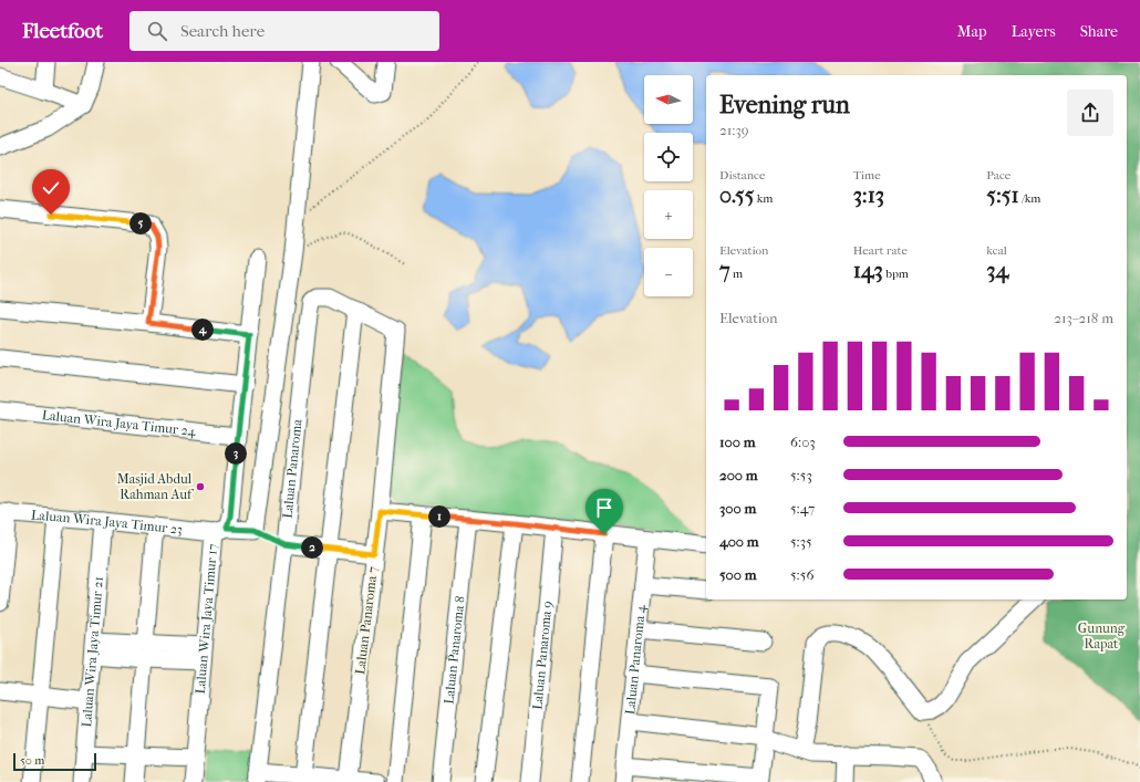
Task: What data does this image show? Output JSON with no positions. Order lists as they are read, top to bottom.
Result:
{
  "streets": {
    "street": [
      "Laluan Wira Jaya Timur 24",
      "Laluan Panaroma",
      "Laluan Wira Jaya Timur 23",
      "Laluan Wira Jaya Timur 17",
      "Laluan Panaroma 7",
      "Laluan Panaroma 8",
      "Laluan Wira Jaya Timur 21",
      "Laluan Panaroma 9",
      "Laluan Panaroma 4"
    ]
  },
  "crossings": [
    ["Laluan Wira Jaya Timur 24", "Laluan Wira Jaya Timur 17"],
    ["Laluan Panaroma", "Laluan Panaroma 7"],
    ["Laluan Wira Jaya Timur 23", "Laluan Wira Jaya Timur 17"],
    ["Laluan Wira Jaya Timur 23", "Laluan Wira Jaya Timur 21"]
  ],
  "parks": ["Gunung Rapat"],
  "places": ["Masjid Abdul Rahman Auf"],
  "scale_bar": "50 m",
  "north": "left",
  "page": {
    "header": "Fleetfoot",
    "search": "Search here",
    "nav": ["Map", "Layers", "Share"],
    "map_buttons": ["+", "−"],
    "heading": ["Evening run", "21:39"],
    "stats": [
      ["Distance", "0.55 km"],
      ["Time", "3:13"],
      ["Pace", "5:51 /km"],
      ["Elevation", "7 m"],
      ["Heart rate", "143 bpm"],
      ["kcal", "34"]
    ],
    "pins": [
      "5",
      "4",
      "3",
      "1",
      "2"
    ],
    "chart": ["Elevation", "213–218 m"],
    "list": [
      {
        "name": "100 m",
        "note": "6:03"
      },
      {
        "name": "200 m",
        "note": "5:53"
      },
      {
        "name": "300 m",
        "note": "5:47"
      },
      {
        "name": "400 m",
        "note": "5:35"
      },
      {
        "name": "500 m",
        "note": "5:56"
      }
    ],
    "scale": "50 m"
  }
}
